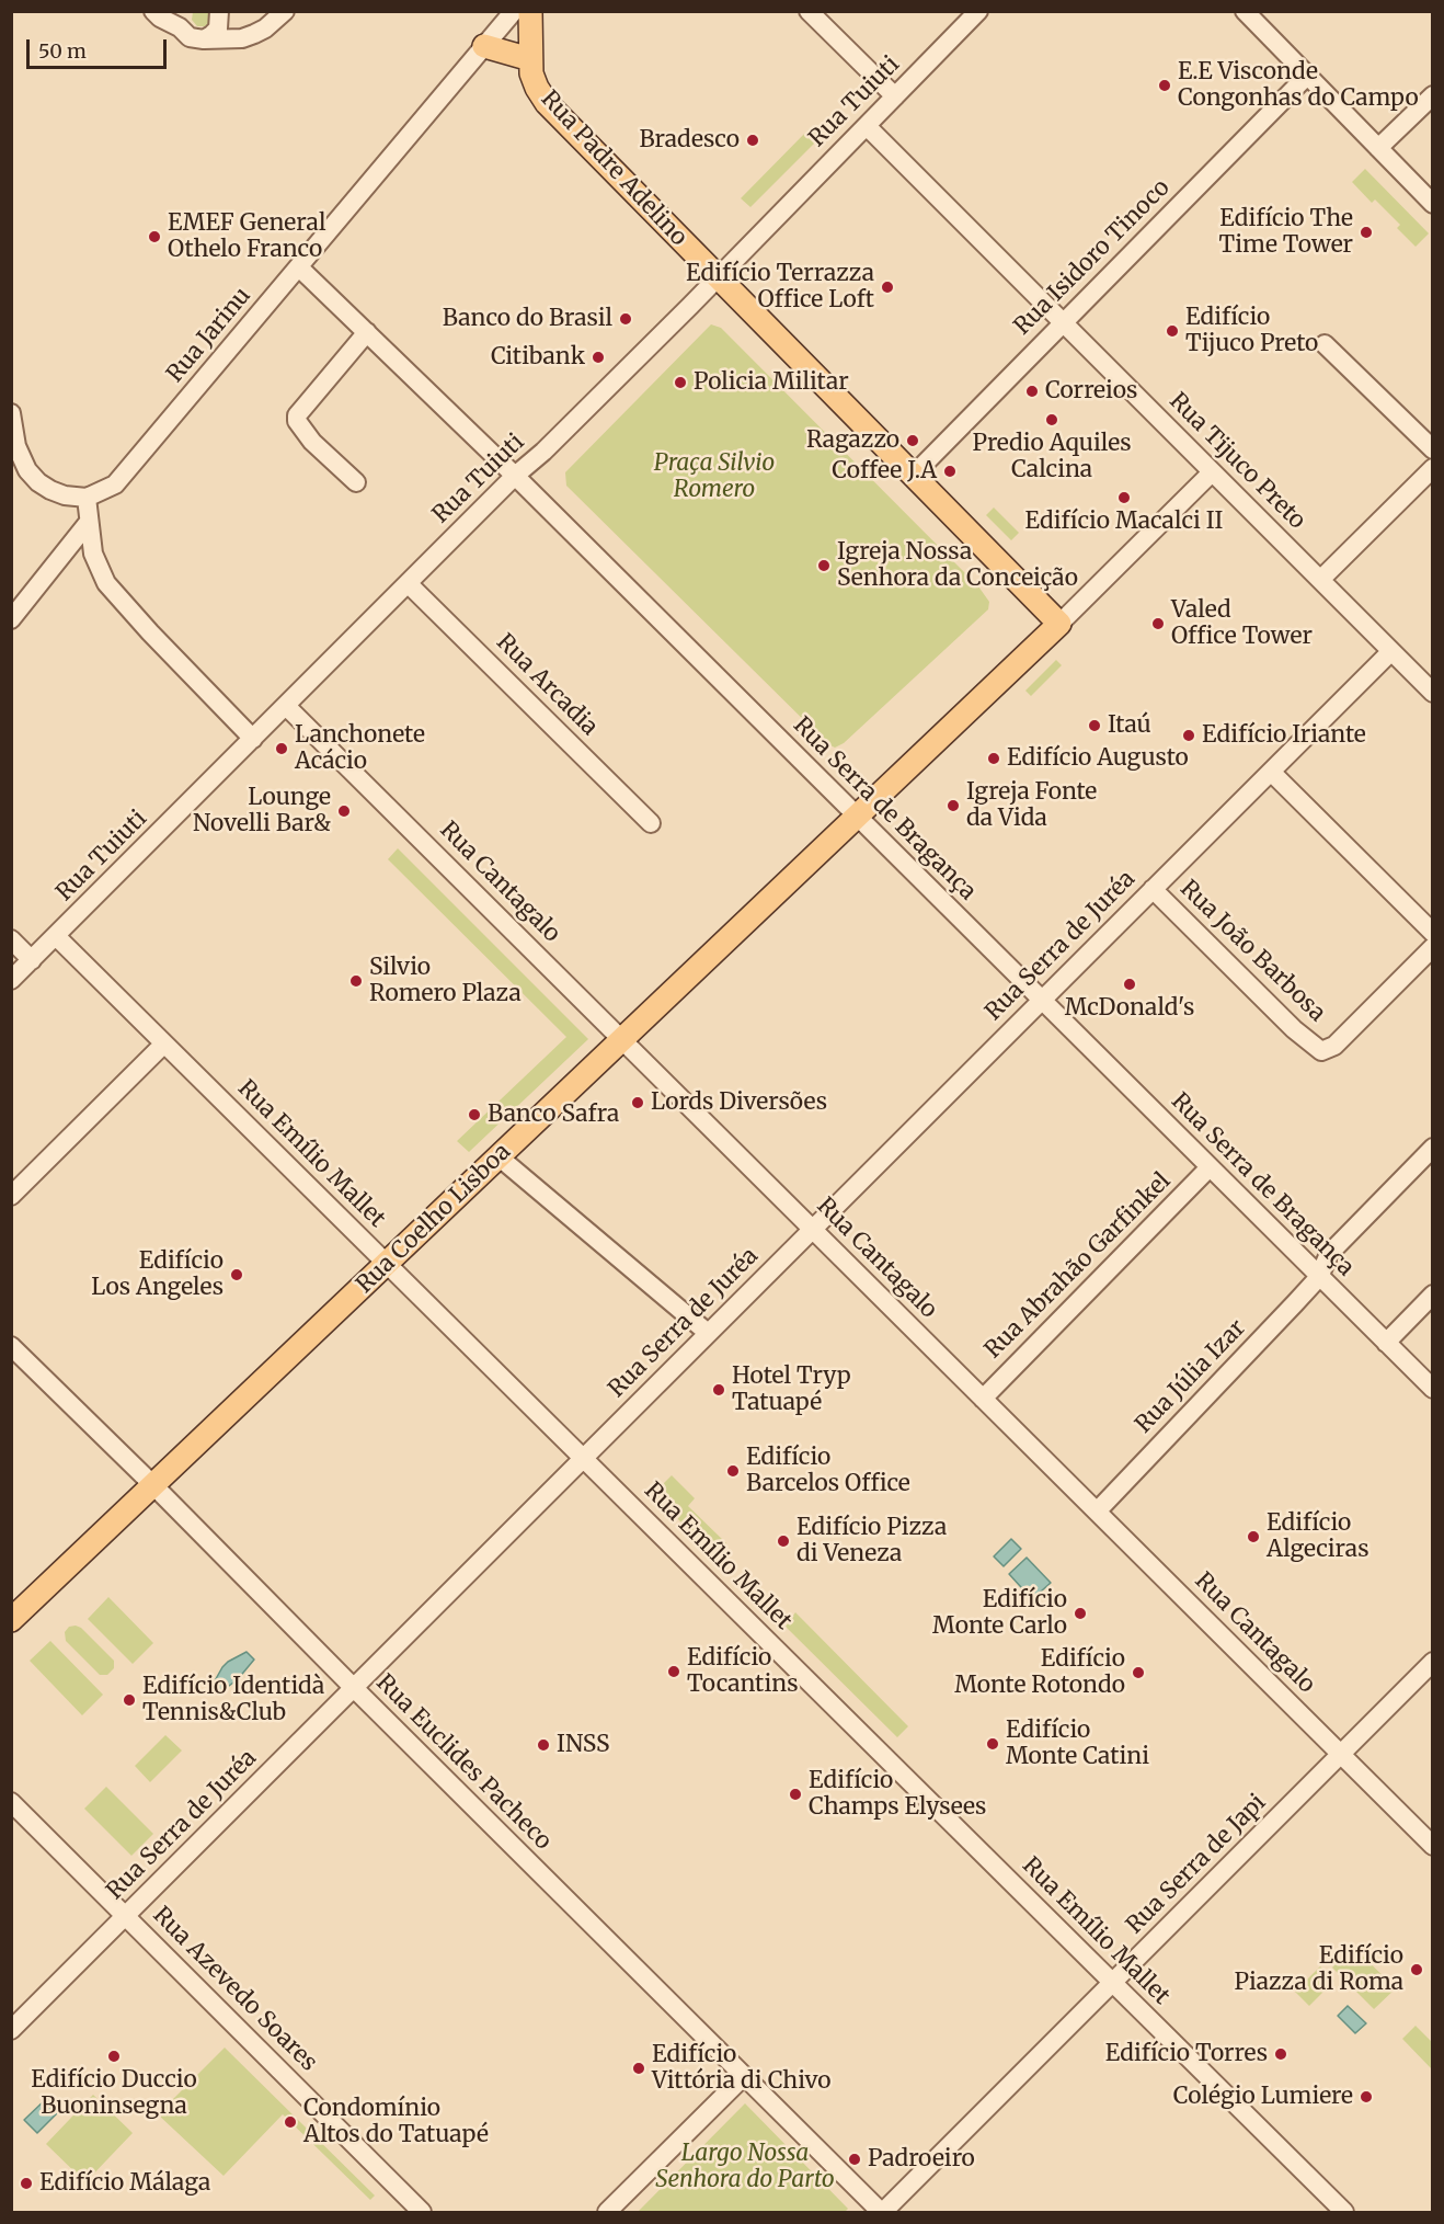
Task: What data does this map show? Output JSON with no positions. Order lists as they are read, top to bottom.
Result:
{
  "streets": {
    "main road": ["Rua Padre Adelino", "Rua Coelho Lisboa"],
    "street": [
      "Rua Tuiuti",
      "Rua Isidoro Tinoco",
      "Rua Jarinu",
      "Rua Tijuco Preto",
      "Rua Arcadia",
      "Rua Serra de Bragança",
      "Rua Cantagalo",
      "Rua Serra de Juréa",
      "Rua João Barbosa",
      "Rua Emílio Mallet",
      "Rua Abrahão Garfinkel",
      "Rua Júlia Izar",
      "Rua Euclides Pacheco",
      "Rua Serra de Japi",
      "Rua Azevedo Soares"
    ]
  },
  "crossings": [
    ["Rua Tuiuti", "Rua Padre Adelino"],
    ["Rua Tuiuti", "Rua Tijuco Preto"],
    ["Rua Tuiuti", "Rua Arcadia"],
    ["Rua Tuiuti", "Rua Serra de Bragança"],
    ["Rua Tuiuti", "Rua Cantagalo"],
    ["Rua Tuiuti", "Rua Emílio Mallet"],
    ["Rua Isidoro Tinoco", "Rua Tijuco Preto"],
    ["Rua Jarinu", "Rua Serra de Bragança"],
    ["Rua Tijuco Preto", "Rua Serra de Juréa"],
    ["Rua Serra de Bragança", "Rua Serra de Juréa"],
    ["Rua Serra de Bragança", "Rua Coelho Lisboa"],
    ["Rua Serra de Bragança", "Rua Abrahão Garfinkel"],
    ["Rua Serra de Bragança", "Rua Júlia Izar"],
    ["Rua Cantagalo", "Rua Serra de Juréa"],
    ["Rua Cantagalo", "Rua Coelho Lisboa"],
    ["Rua Cantagalo", "Rua Abrahão Garfinkel"],
    ["Rua Cantagalo", "Rua Júlia Izar"],
    ["Rua Cantagalo", "Rua Serra de Japi"],
    ["Rua Serra de Juréa", "Rua João Barbosa"],
    ["Rua Serra de Juréa", "Rua Emílio Mallet"],
    ["Rua Serra de Juréa", "Rua Euclides Pacheco"],
    ["Rua Serra de Juréa", "Rua Azevedo Soares"],
    ["Rua Emílio Mallet", "Rua Coelho Lisboa"],
    ["Rua Emílio Mallet", "Rua Serra de Japi"],
    ["Rua Coelho Lisboa", "Rua Euclides Pacheco"],
    ["Rua Euclides Pacheco", "Rua Serra de Japi"]
  ],
  "parks": ["Praça Silvio Romero", "Largo Nossa Senhora do Parto"],
  "places": [
    "E.E Visconde Congonhas do Campo",
    "Bradesco",
    "Edifício The Time Tower",
    "EMEF General Othelo Franco",
    "Edifício Terrazza Office Loft",
    "Banco do Brasil",
    "Edifício Tijuco Preto",
    "Citibank",
    "Policia Militar",
    "Correios",
    "Predio Aquiles Calcina",
    "Ragazzo",
    "Coffee J.A",
    "Edifício Macalci II",
    "Igreja Nossa Senhora da Conceição",
    "Valed Office Tower",
    "Itaú",
    "Edifício Iriante",
    "Lanchonete Acácio",
    "Edifício Augusto",
    "Igreja Fonte da Vida",
    "Lounge Novelli Bar&",
    "Silvio Romero Plaza",
    "McDonald's",
    "Lords Diversões",
    "Banco Safra",
    "Edifício Los Angeles",
    "Hotel Tryp Tatuapé",
    "Edifício Barcelos Office",
    "Edifício Algeciras",
    "Edifício Pizza di Veneza",
    "Edifício Monte Carlo",
    "Edifício Tocantins",
    "Edifício Monte Rotondo",
    "Edifício Identidà Tennis&Club",
    "Edifício Monte Catini",
    "INSS",
    "Edifício Champs Elysees",
    "Edifício Piazza di Roma",
    "Edifício Torres",
    "Edifício Duccio Buoninsegna",
    "Edifício Vittória di Chivo",
    "Colégio Lumiere",
    "Condomínio Altos do Tatuapé",
    "Padroeiro",
    "Edifício Málaga"
  ],
  "scale_bar": "50 m"
}
